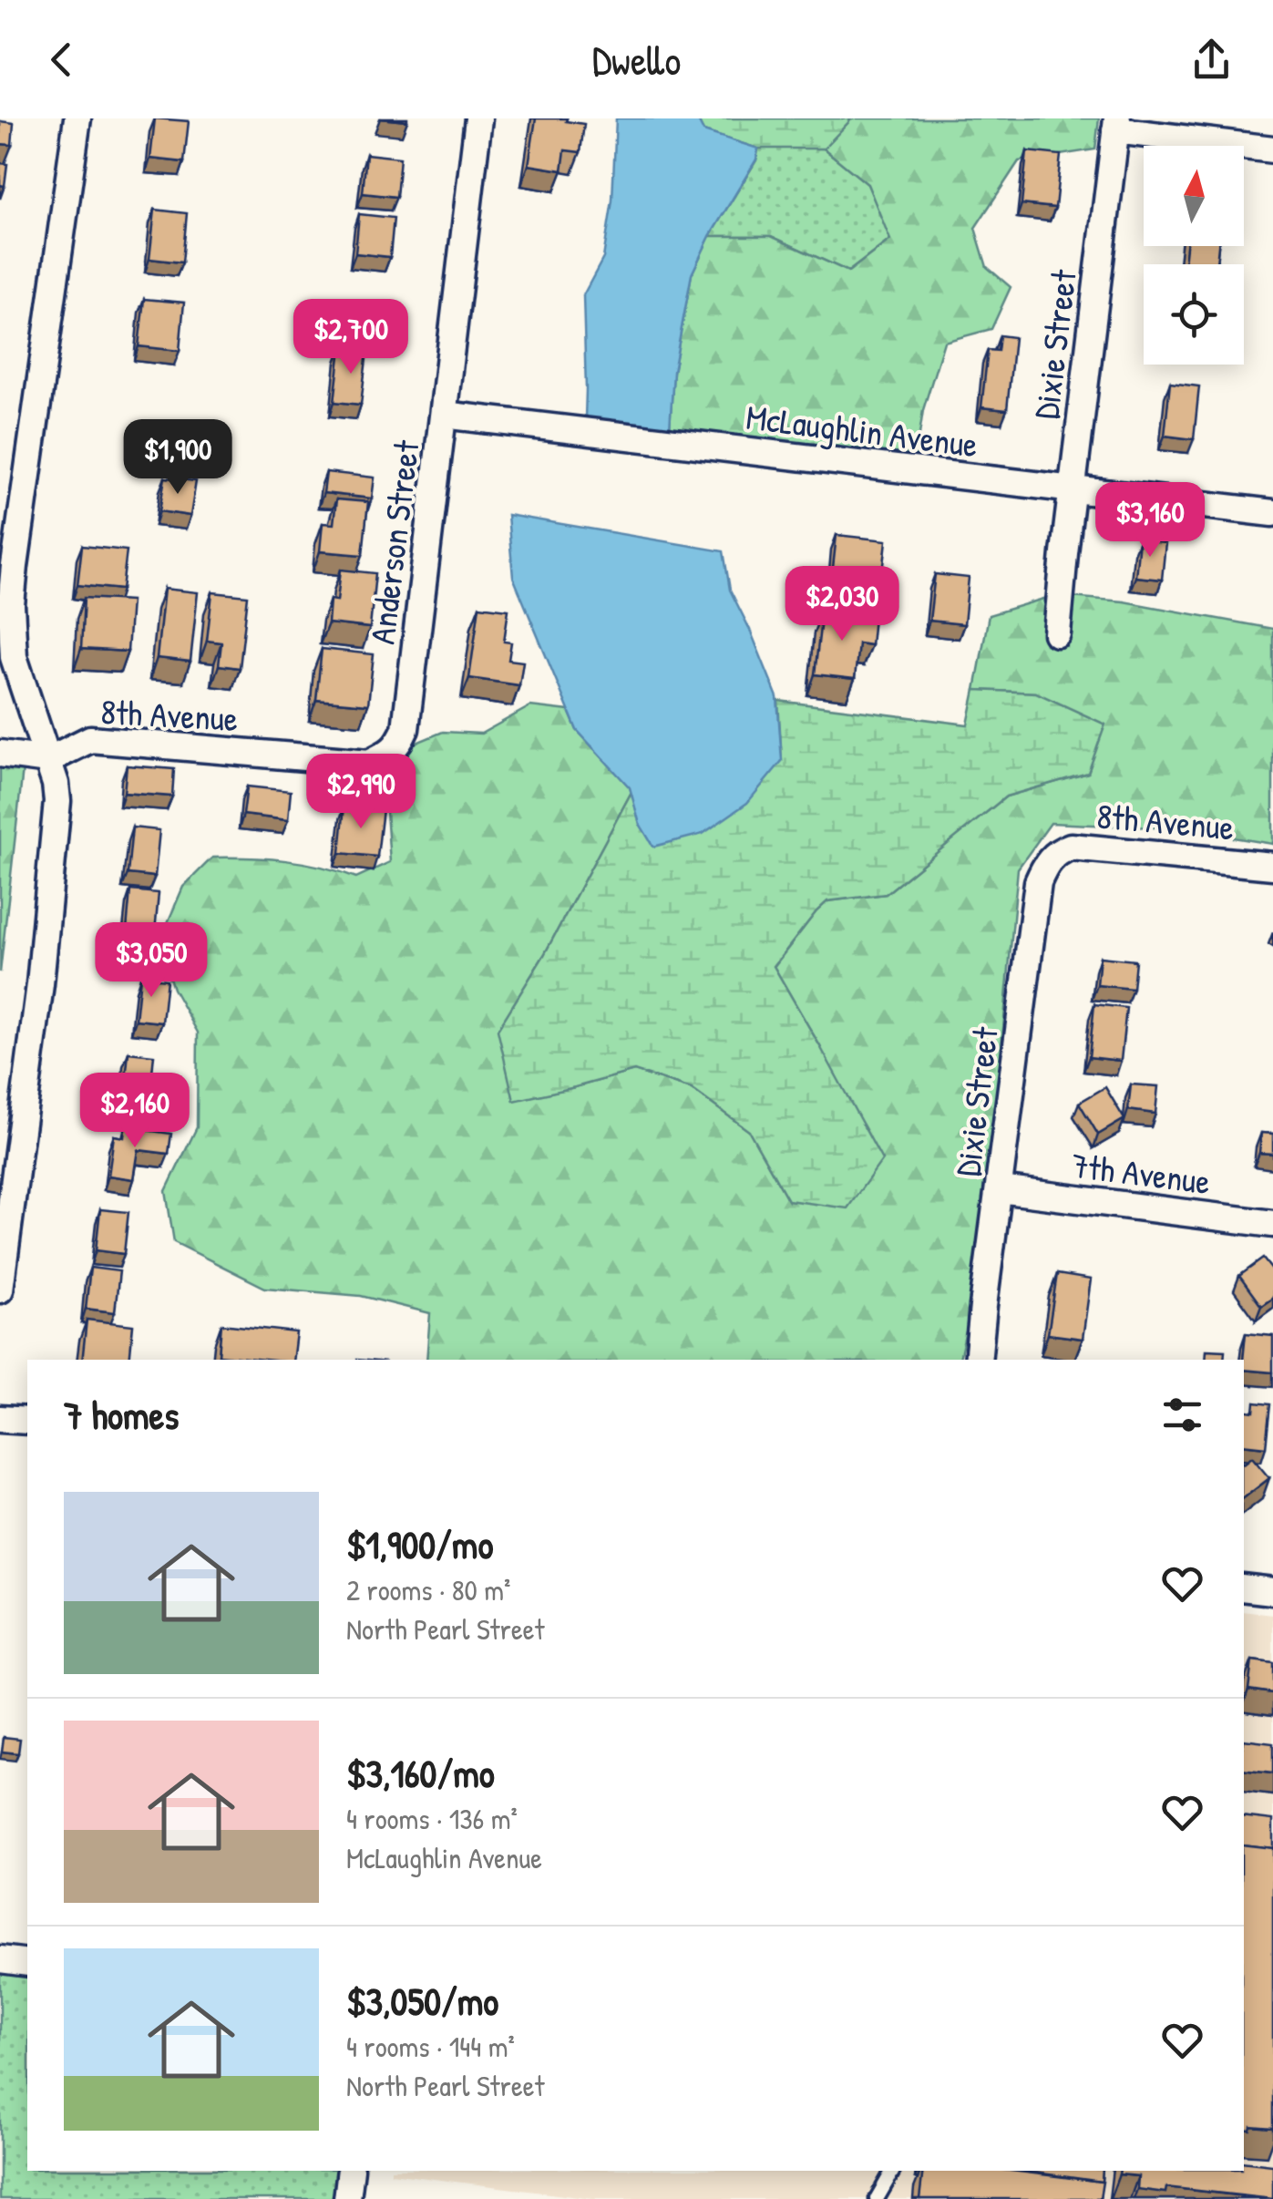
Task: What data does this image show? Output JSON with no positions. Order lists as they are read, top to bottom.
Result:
{
  "streets": {
    "street": [
      "Dixie Street",
      "McLaughlin Avenue",
      "Anderson Street",
      "8th Avenue",
      "7th Avenue"
    ]
  },
  "crossings": [
    ["Dixie Street", "McLaughlin Avenue"],
    ["Dixie Street", "8th Avenue"],
    ["Dixie Street", "7th Avenue"],
    ["McLaughlin Avenue", "Anderson Street"],
    ["Anderson Street", "8th Avenue"]
  ],
  "north": "top",
  "page": {
    "header": "Dwello",
    "price": [
      "$2,700",
      "$1,900",
      "$3,160",
      "$2,030",
      "$2,990",
      "$3,050",
      "$2,160"
    ],
    "heading": "7 homes",
    "list": [
      {
        "name": "$1,900/mo",
        "note": "2 rooms · 80 m² · North Pearl Street"
      },
      {
        "name": "$3,160/mo",
        "note": "4 rooms · 136 m² · McLaughlin Avenue"
      },
      {
        "name": "$3,050/mo",
        "note": "4 rooms · 144 m² · North Pearl Street"
      }
    ]
  }
}
